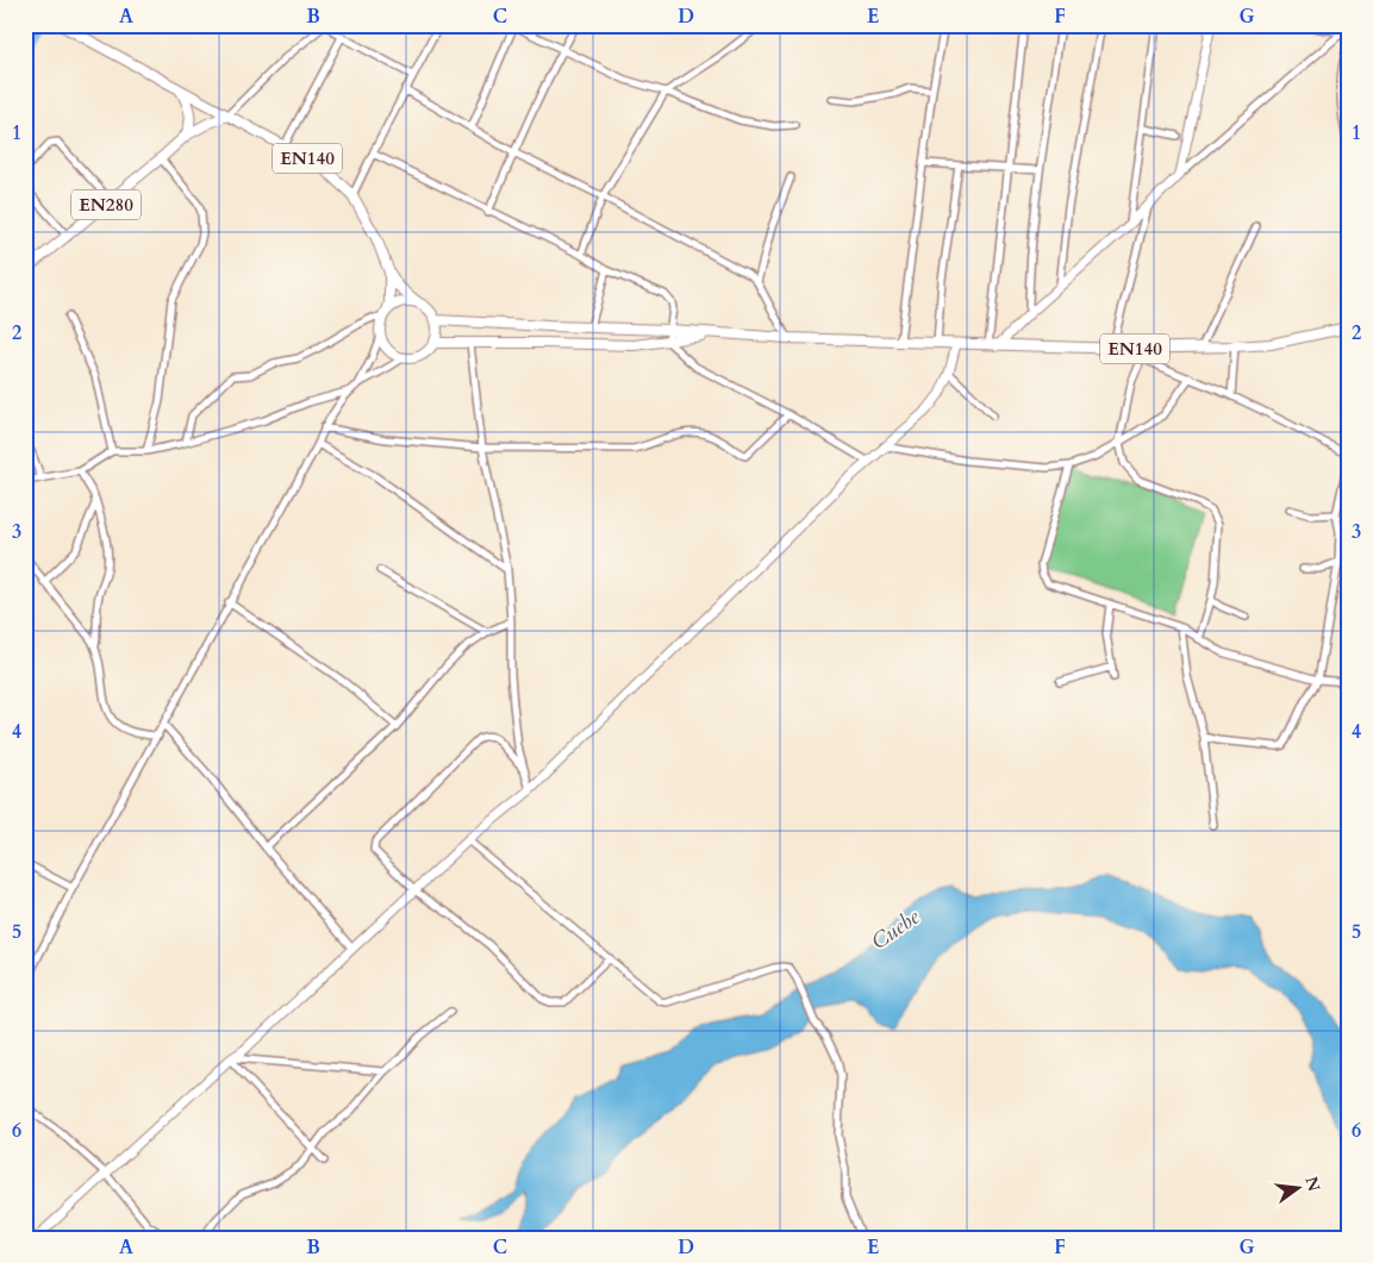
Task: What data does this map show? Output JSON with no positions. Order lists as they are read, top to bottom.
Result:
{
  "streets": {
    "main road": ["EN140", "EN280"]
  },
  "crossings": [
    ["EN140", "EN280"]
  ],
  "water": ["Cuebe"],
  "north": "right",
  "grid": {
    "columns": [
      "A",
      "B",
      "C",
      "D",
      "E",
      "F",
      "G"
    ],
    "rows": [
      "1",
      "2",
      "3",
      "4",
      "5",
      "6"
    ]
  }
}
